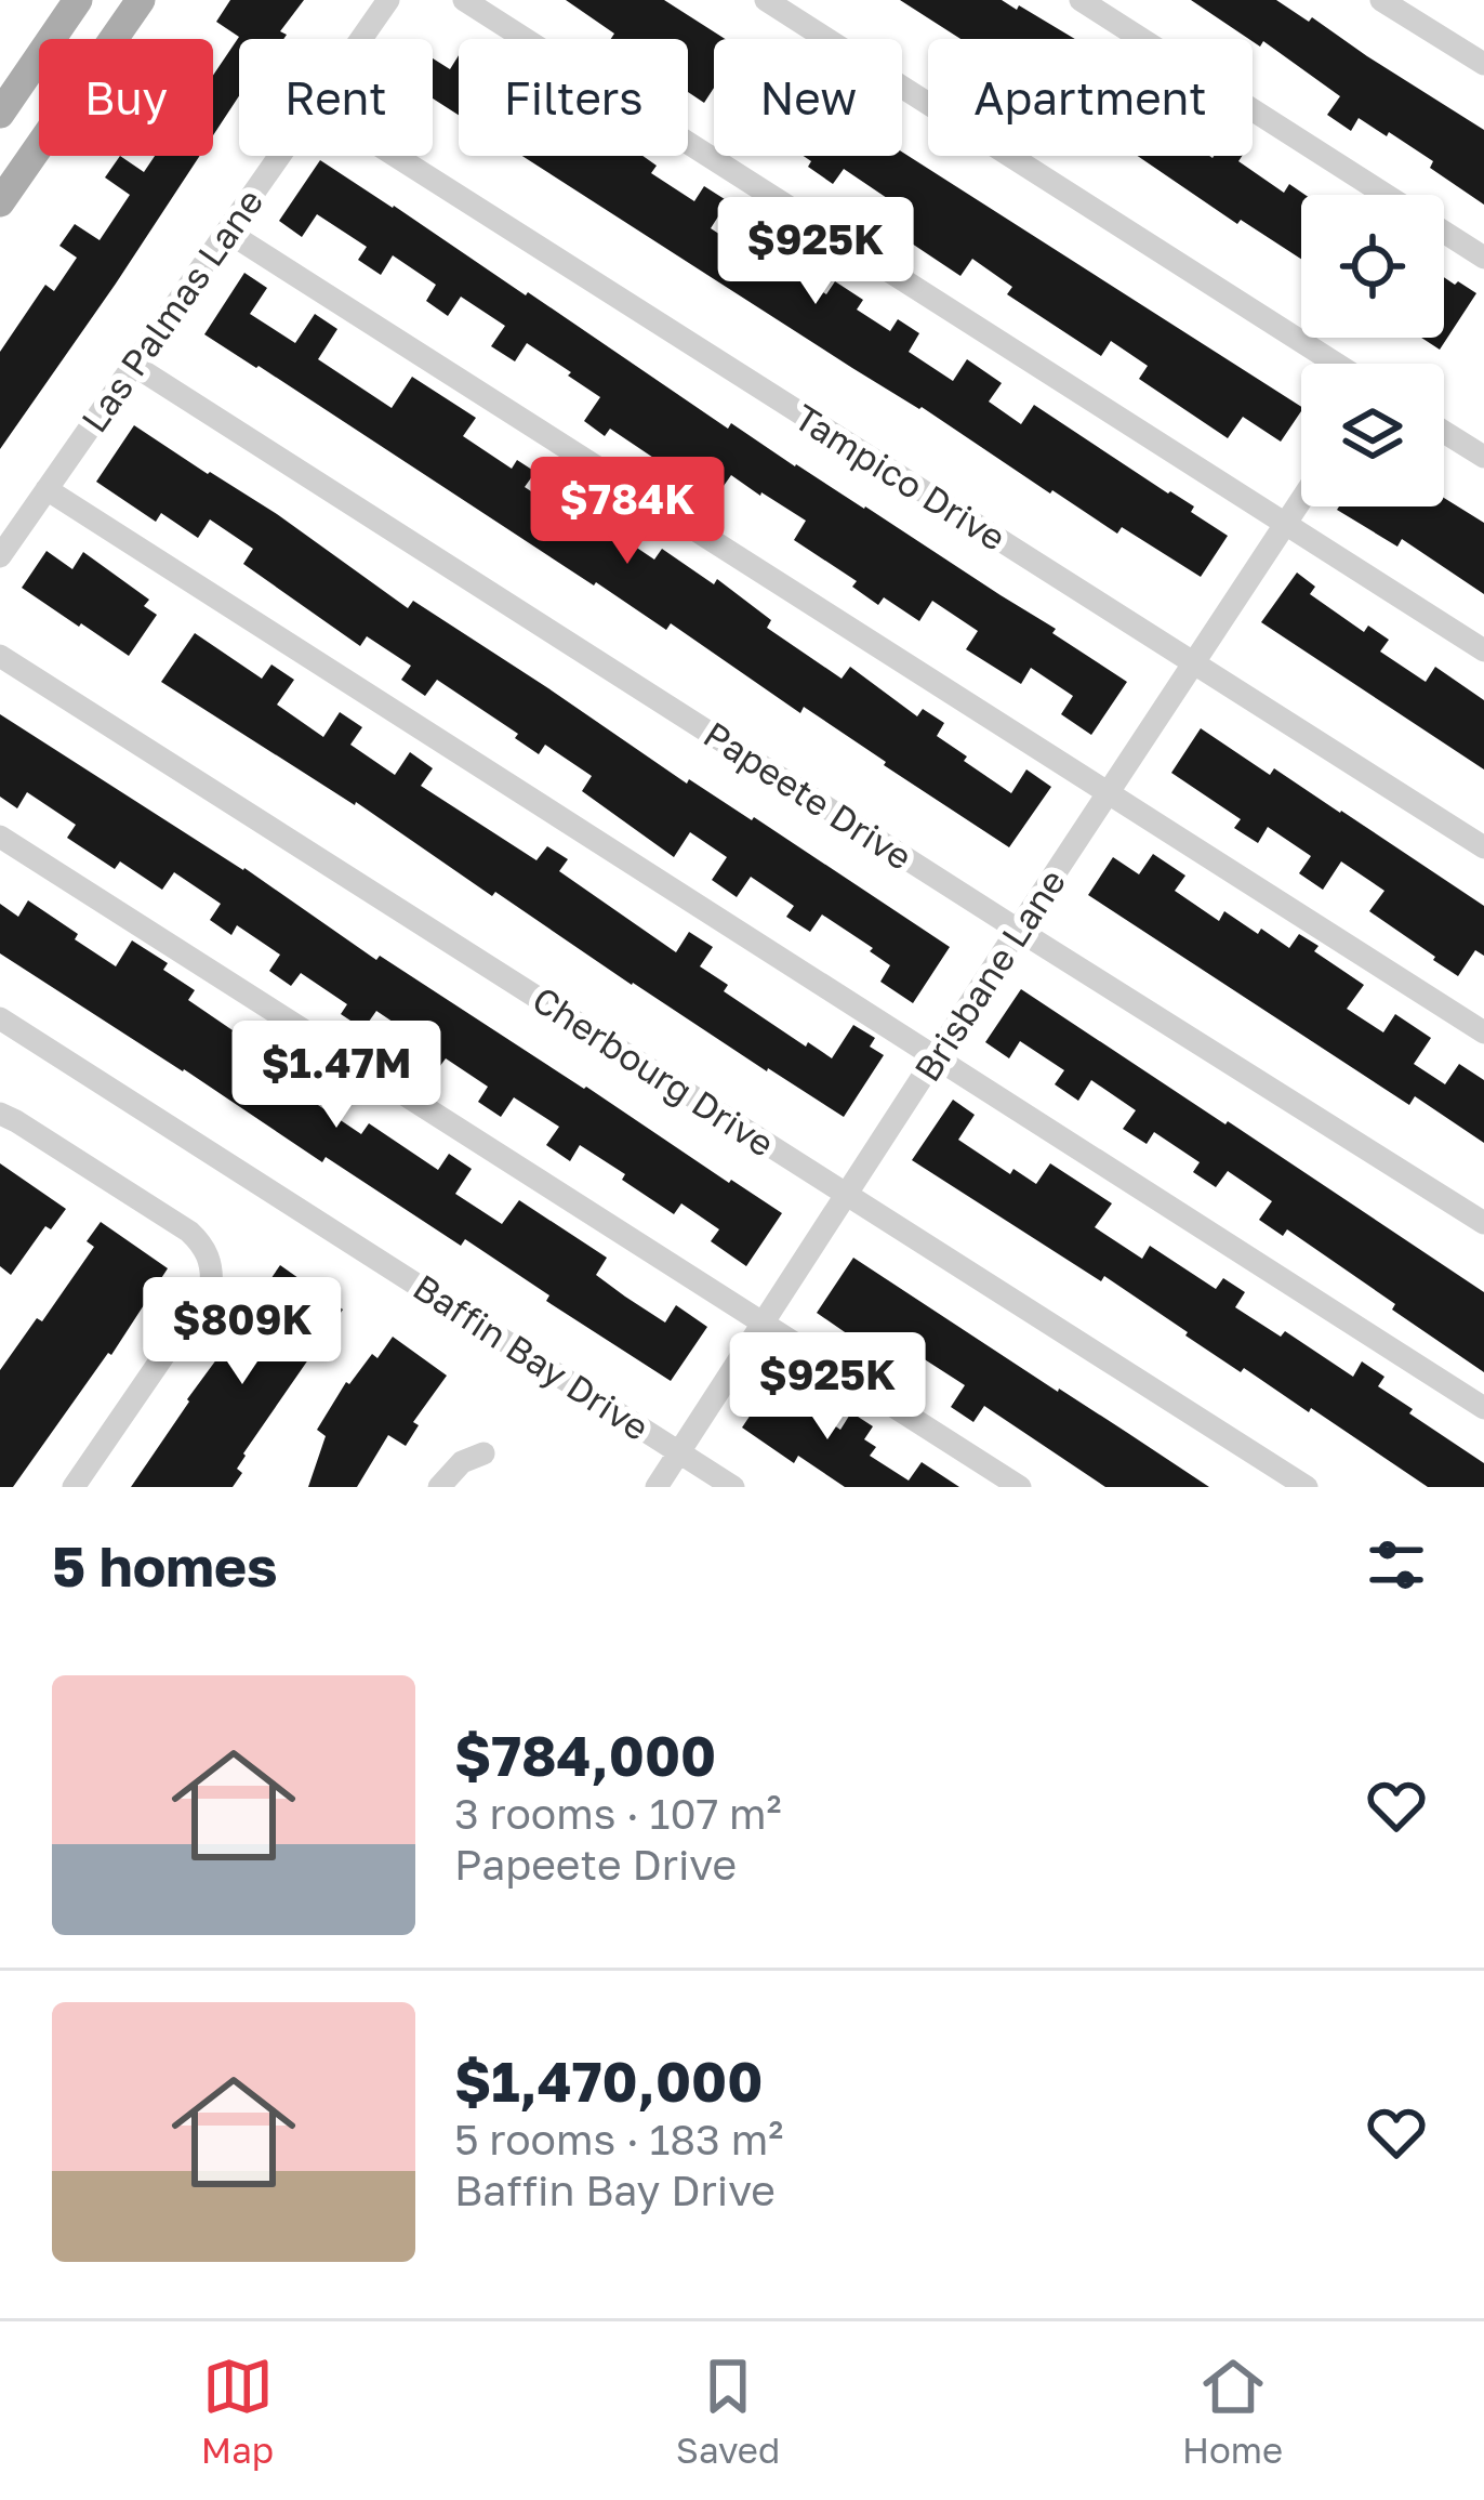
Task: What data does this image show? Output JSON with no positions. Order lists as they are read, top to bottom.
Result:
{
  "streets": {
    "street": [
      "Las Palmas Lane",
      "Tampico Drive",
      "Papeete Drive",
      "Brisbane Lane",
      "Cherbourg Drive",
      "Baffin Bay Drive"
    ]
  },
  "crossings": [
    ["Las Palmas Lane", "Papeete Drive"],
    ["Tampico Drive", "Brisbane Lane"],
    ["Papeete Drive", "Brisbane Lane"],
    ["Brisbane Lane", "Cherbourg Drive"],
    ["Brisbane Lane", "Baffin Bay Drive"]
  ],
  "page": {
    "chip": [
      "Buy",
      "Rent",
      "Filters",
      "New",
      "Apartment"
    ],
    "price": [
      "$925K",
      "$784K",
      "$1.47M",
      "$809K",
      "$925K"
    ],
    "heading": "5 homes",
    "list": [
      {
        "name": "$784,000",
        "note": "3 rooms · 107 m² · Papeete Drive"
      },
      {
        "name": "$1,470,000",
        "note": "5 rooms · 183 m² · Baffin Bay Drive"
      }
    ],
    "tabs": ["Map", "Saved", "Home"]
  }
}
